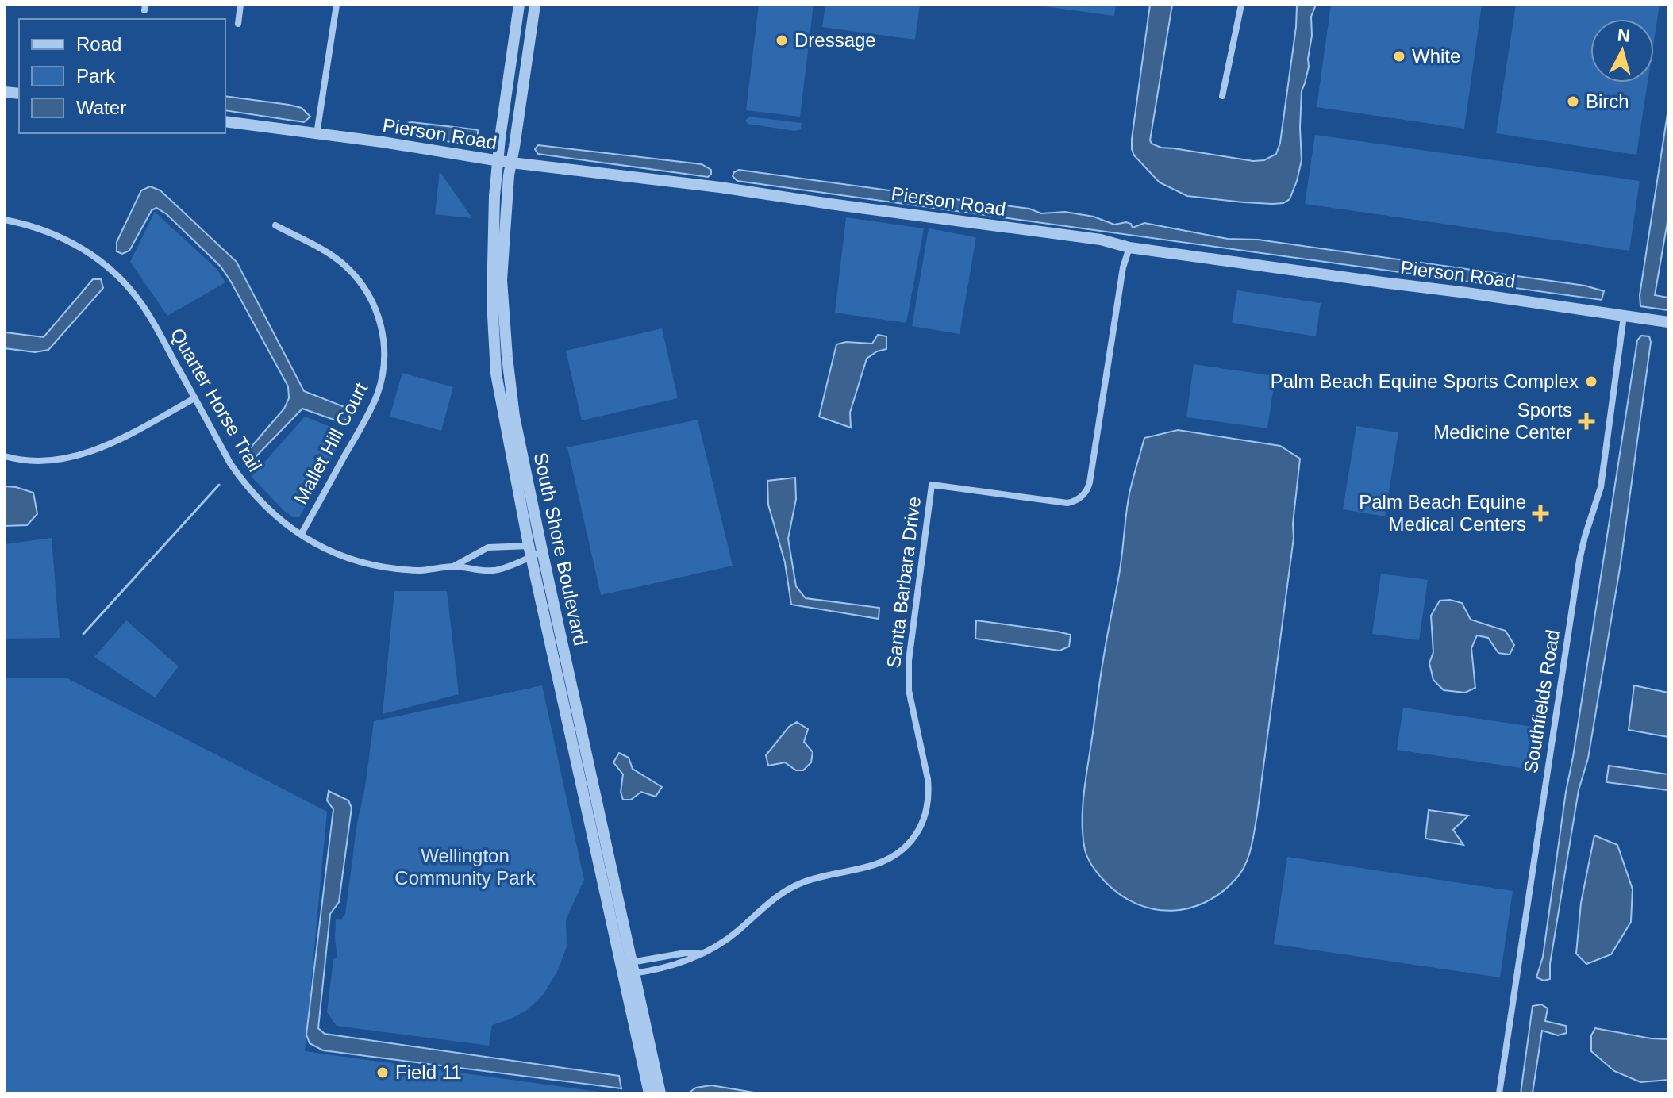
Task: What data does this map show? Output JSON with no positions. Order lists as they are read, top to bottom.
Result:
{
  "streets": {
    "street": [
      "Pierson Road",
      "Quarter Horse Trail",
      "Mallet Hill Court",
      "South Shore Boulevard",
      "Santa Barbara Drive",
      "Southfields Road"
    ]
  },
  "crossings": [
    ["Pierson Road", "South Shore Boulevard"],
    ["Pierson Road", "Santa Barbara Drive"],
    ["Pierson Road", "Southfields Road"],
    ["Quarter Horse Trail", "Mallet Hill Court"],
    ["Quarter Horse Trail", "South Shore Boulevard"],
    ["South Shore Boulevard", "Santa Barbara Drive"]
  ],
  "parks": ["Wellington Community Park"],
  "places": {
    "other": [
      "Dressage",
      "White",
      "Birch",
      "Palm Beach Equine Sports Complex",
      "Field 11"
    ],
    "health": ["Sports Medicine Center", "Palm Beach Equine Medical Centers"]
  },
  "legend": ["Road", "Park", "Water"],
  "north": "top"
}
